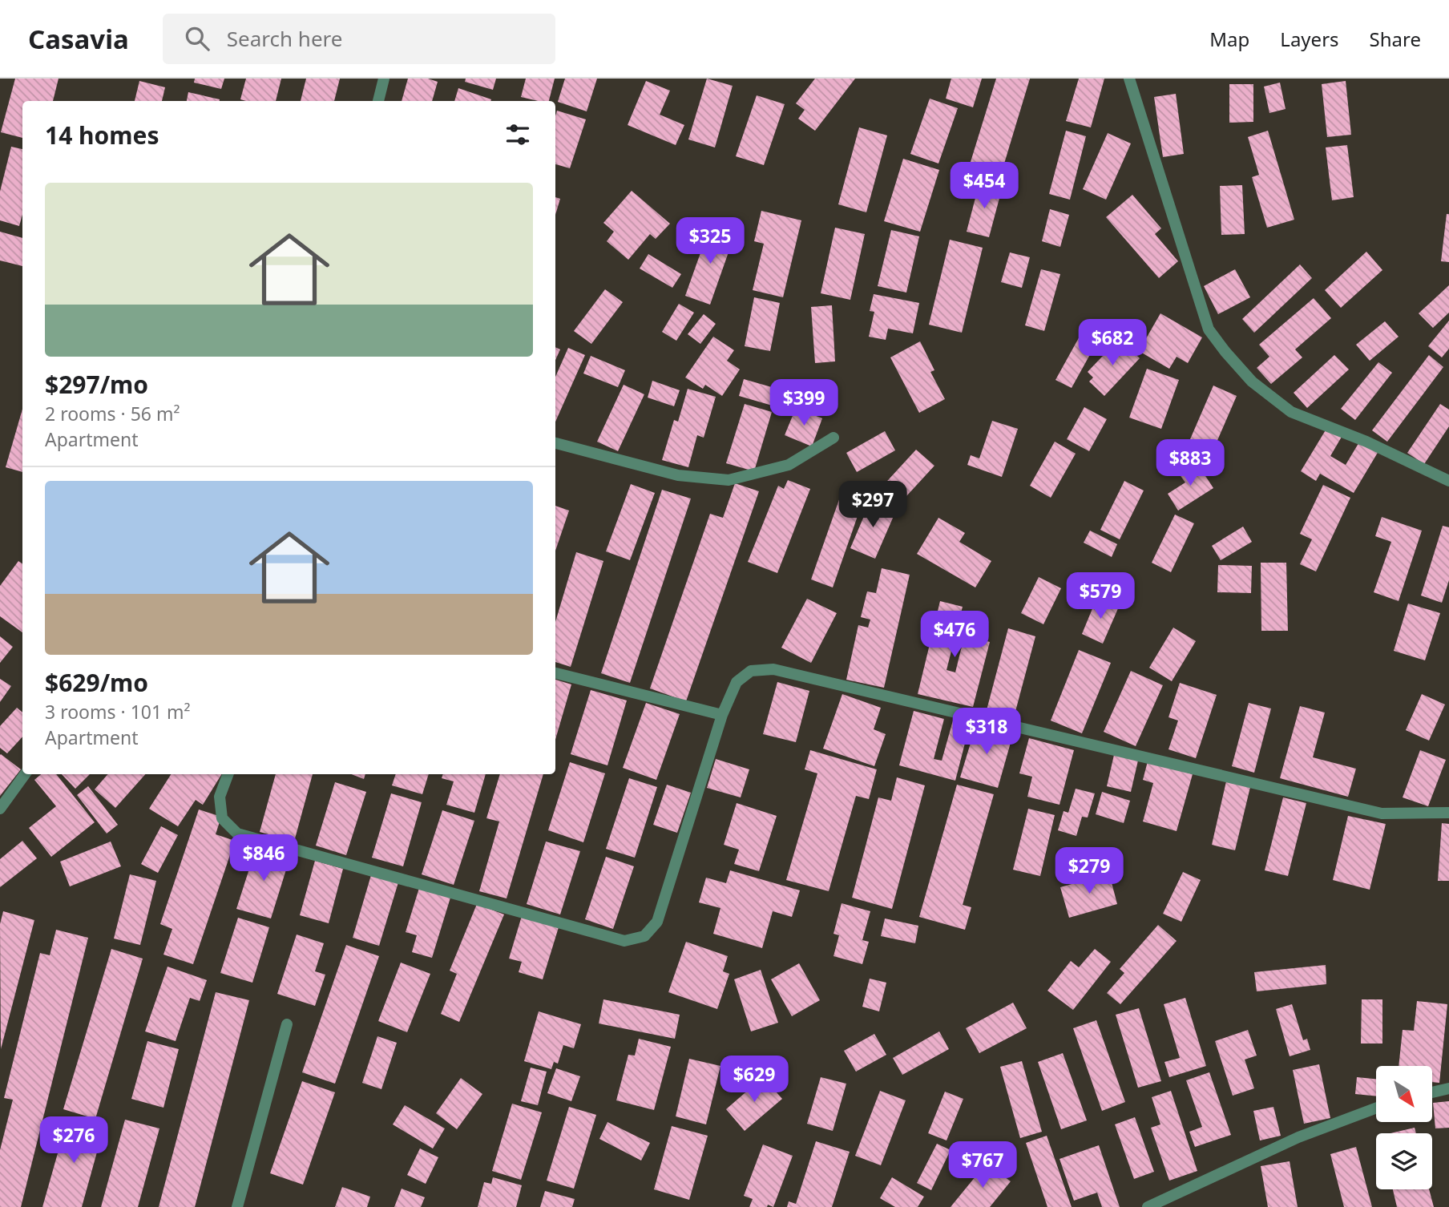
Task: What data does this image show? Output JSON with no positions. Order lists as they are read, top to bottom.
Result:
{
  "north": "bottom right",
  "page": {
    "header": "Casavia",
    "search": "Search here",
    "nav": ["Map", "Layers", "Share"],
    "heading": "14 homes",
    "price": [
      "$454",
      "$325",
      "$682",
      "$399",
      "$883",
      "$297",
      "$579",
      "$476",
      "$318",
      "$846",
      "$279",
      "$629",
      "$276",
      "$767"
    ],
    "list": [
      {
        "name": "$297/mo",
        "note": "2 rooms · 56 m² · Apartment"
      },
      {
        "name": "$629/mo",
        "note": "3 rooms · 101 m² · Apartment"
      }
    ]
  }
}
